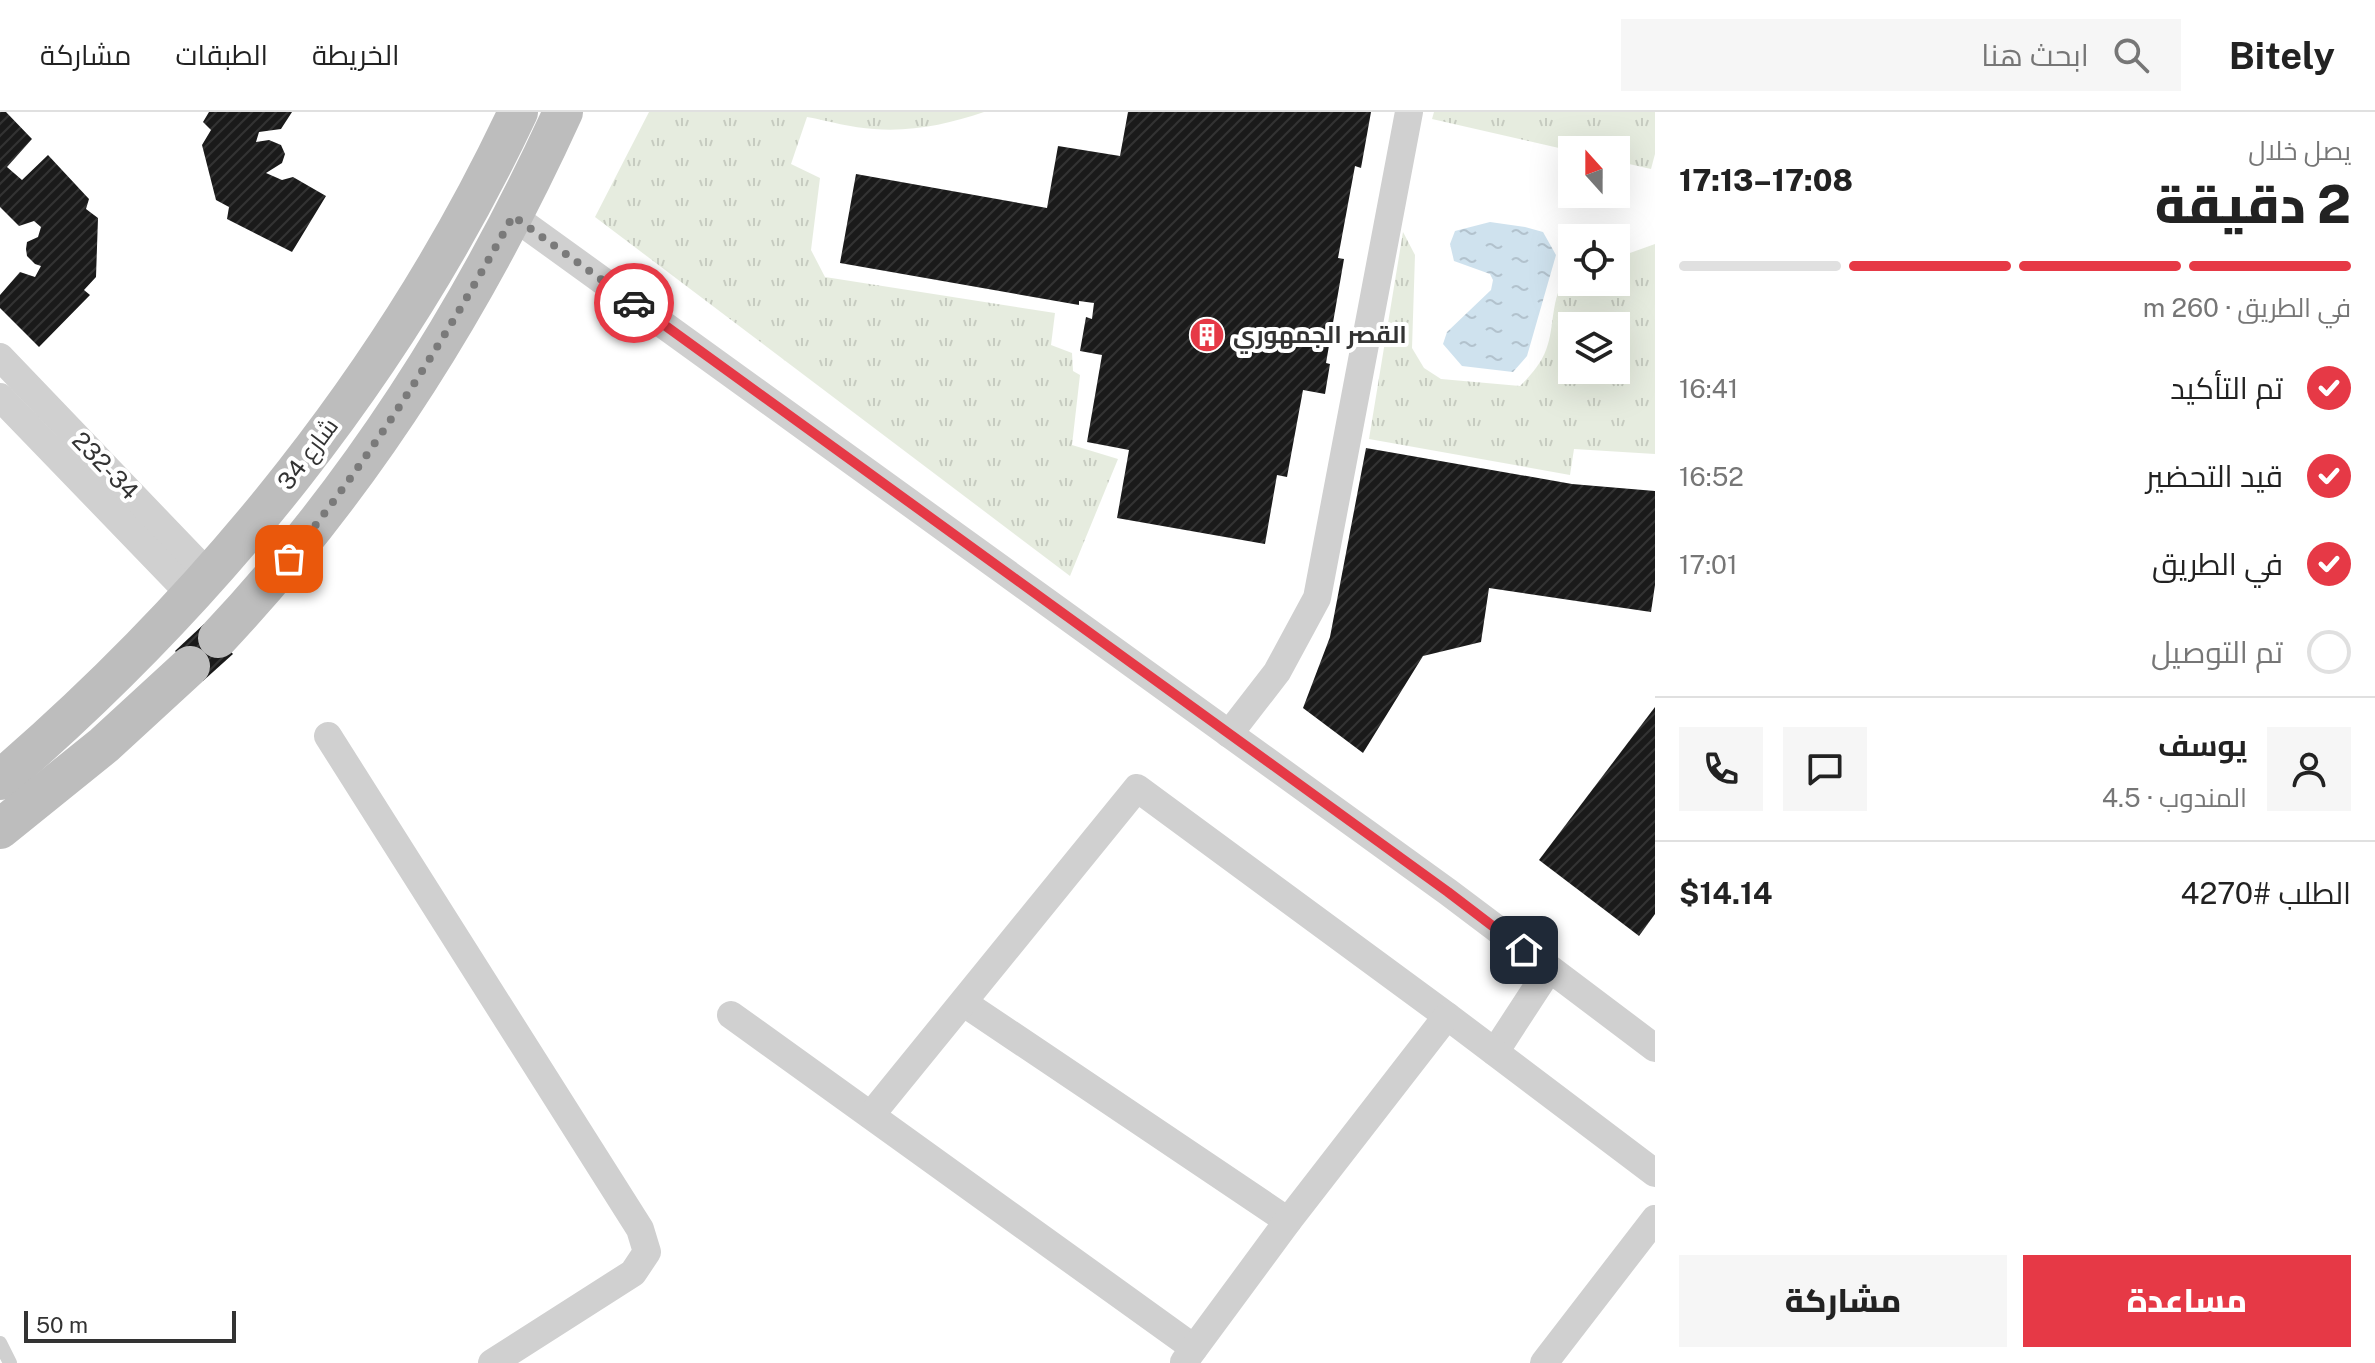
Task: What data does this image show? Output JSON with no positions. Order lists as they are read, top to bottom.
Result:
{
  "streets": {
    "main road": ["شارع 34"],
    "street": ["232-34"]
  },
  "crossings": [
    ["شارع 34", "232-34"]
  ],
  "places": {
    "building": ["القصر الجمهوري"]
  },
  "scale_bar": "50 m",
  "north": "top",
  "page": {
    "header": "Bitely",
    "search": "ابحث هنا",
    "nav": ["الخريطة", "الطبقات", "مشاركة"],
    "heading": ["2 دقيقة", "يصل خلال", "17:08–17:13"],
    "panel": [
      "يوسف",
      "المندوب · 4.5",
      "الطلب #4270",
      "$14.14"
    ],
    "bar": "في الطريق · 260 m",
    "list": [
      ["تم التأكيد", "16:41"],
      ["قيد التحضير", "16:52"],
      ["في الطريق", "17:01"],
      "تم التوصيل"
    ],
    "buttons": ["مساعدة", "مشاركة"],
    "scale": "50 m"
  }
}
